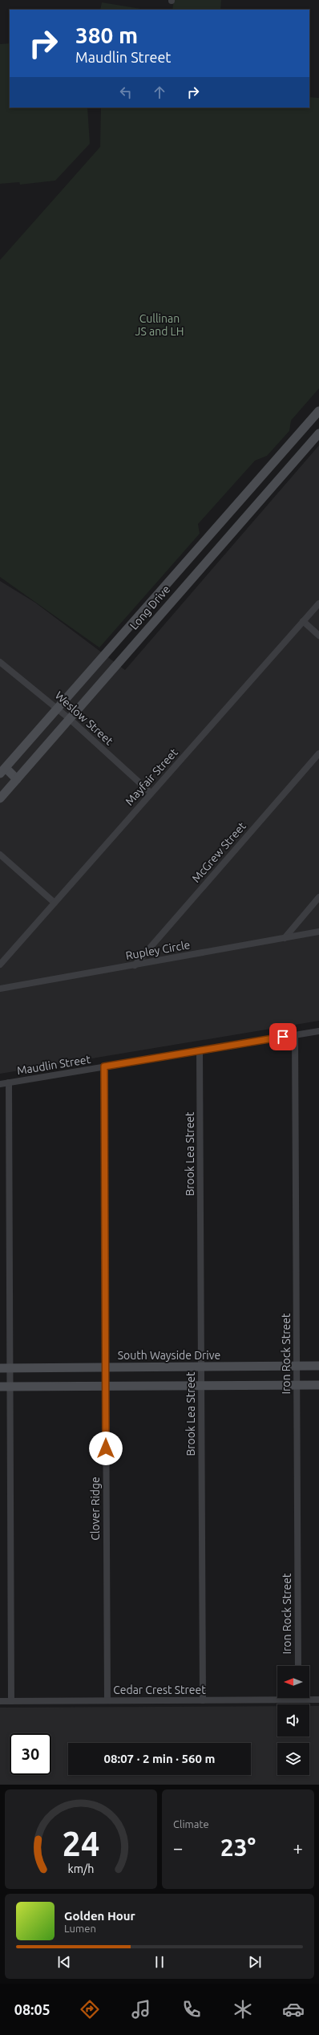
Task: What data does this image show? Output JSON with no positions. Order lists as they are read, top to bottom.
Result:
{
  "streets": {
    "main road": ["Long Drive", "South Wayside Drive"],
    "street": [
      "Weslow Street",
      "Mayfair Street",
      "McGrew Street",
      "Rupley Circle",
      "Maudlin Street",
      "Brook Lea Street",
      "Iron Rock Street",
      "Clover Ridge",
      "Cedar Crest Street"
    ]
  },
  "crossings": [
    ["Long Drive", "Weslow Street"],
    ["Weslow Street", "Mayfair Street"],
    ["McGrew Street", "Rupley Circle"],
    ["Maudlin Street", "Brook Lea Street"],
    ["Maudlin Street", "Iron Rock Street"],
    ["Maudlin Street", "Clover Ridge"],
    ["Brook Lea Street", "South Wayside Drive"],
    ["Brook Lea Street", "Cedar Crest Street"],
    ["Iron Rock Street", "South Wayside Drive"],
    ["South Wayside Drive", "Clover Ridge"],
    ["Clover Ridge", "Cedar Crest Street"]
  ],
  "parks": ["Cullinan JS and LH"],
  "north": "left",
  "page": {
    "turn": ["380 m", "Maudlin Street"],
    "limit": "30",
    "trip": "08:07 · 2 min · 560 m",
    "tile": "Climate",
    "heat": ["−", "23°", "+"],
    "song": ["Golden Hour", "Lumen"],
    "tabs": "08:05",
    "gauge": ["24", "km/h"]
  }
}
